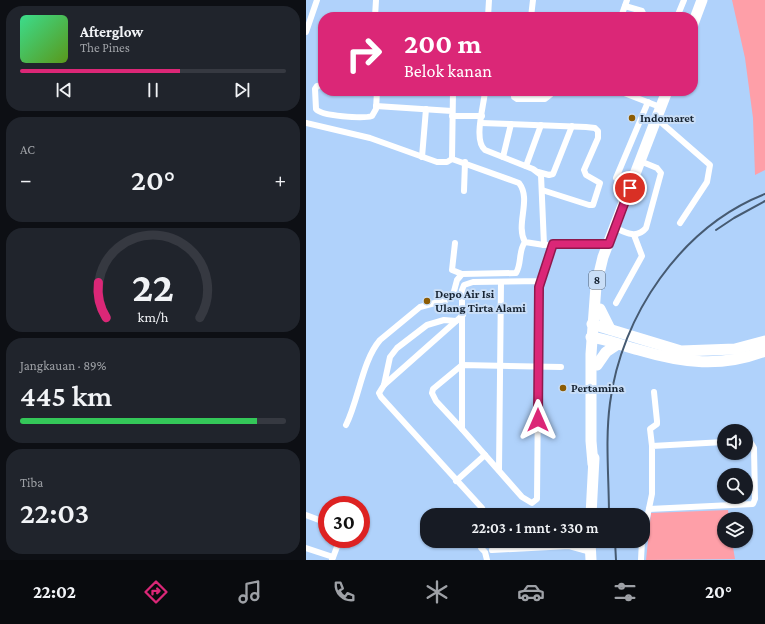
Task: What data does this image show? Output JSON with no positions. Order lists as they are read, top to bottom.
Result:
{
  "streets": {
    "highway": ["8"]
  },
  "places": ["Indomaret", "Depo Air Isi Ulang Tirta Alami", "Pertamina"],
  "page": {
    "turn": ["200 m", "Belok kanan"],
    "song": ["Afterglow", "The Pines"],
    "tile": [
      "AC",
      ["Jangkauan · 89%", "445 km"],
      ["Tiba", "22:03"]
    ],
    "heat": ["−", "20°", "+"],
    "limit": "30",
    "trip": "22:03 · 1 mnt · 330 m",
    "tabs": ["22:02", "20°"],
    "gauge": ["22", "km/h"]
  }
}
